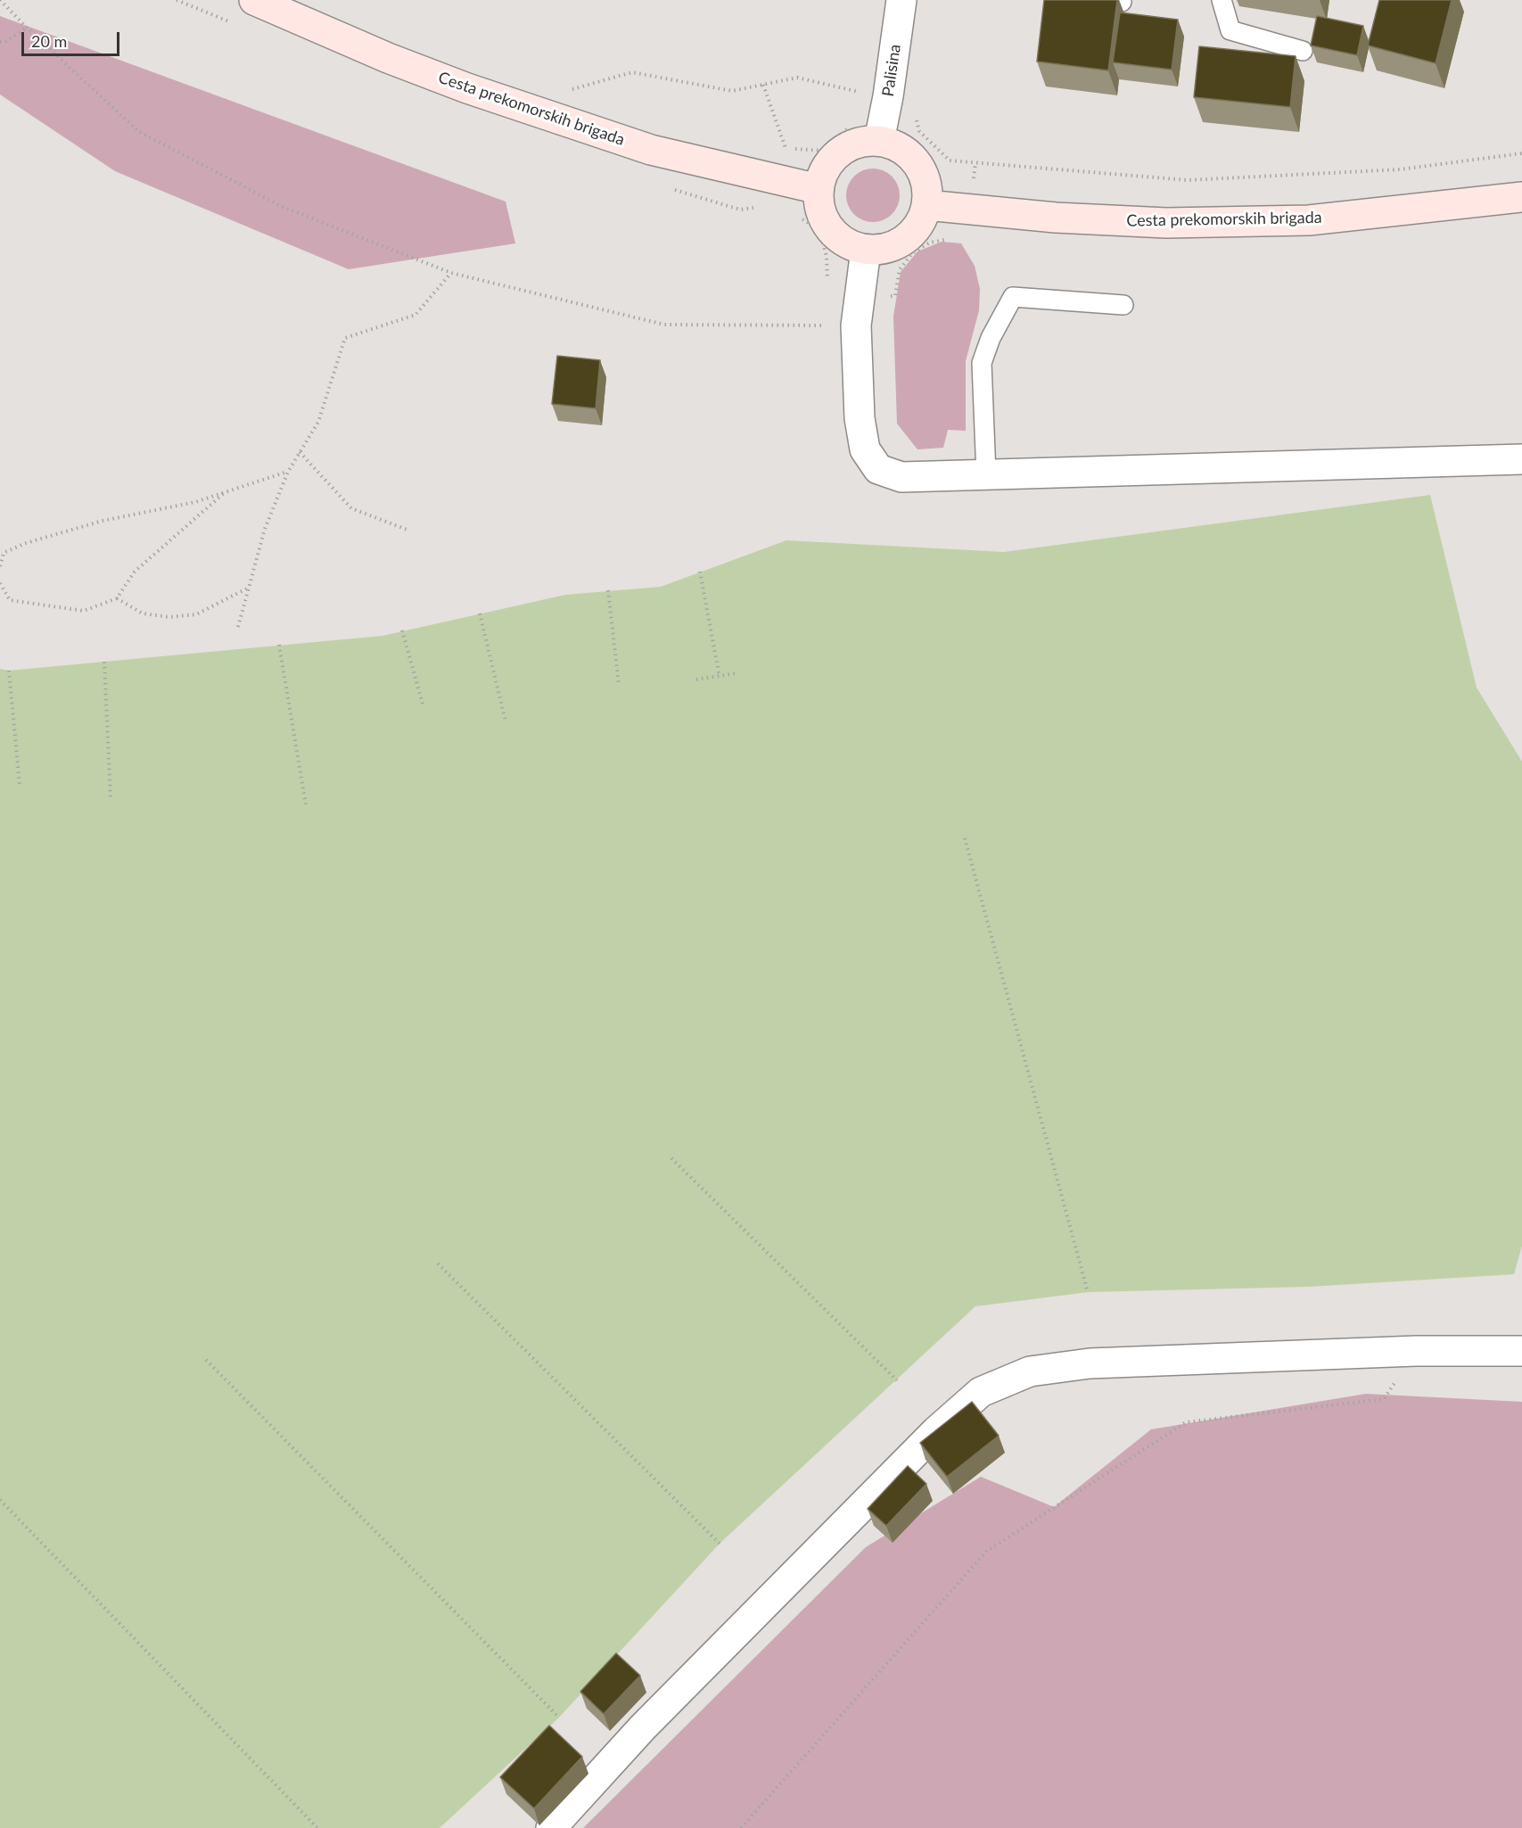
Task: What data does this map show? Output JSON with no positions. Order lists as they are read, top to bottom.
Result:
{
  "streets": {
    "main road": ["Cesta prekomorskih brigada"],
    "street": ["Palisina"]
  },
  "crossings": [
    ["Palisina", "Cesta prekomorskih brigada"]
  ],
  "scale_bar": "20 m"
}
